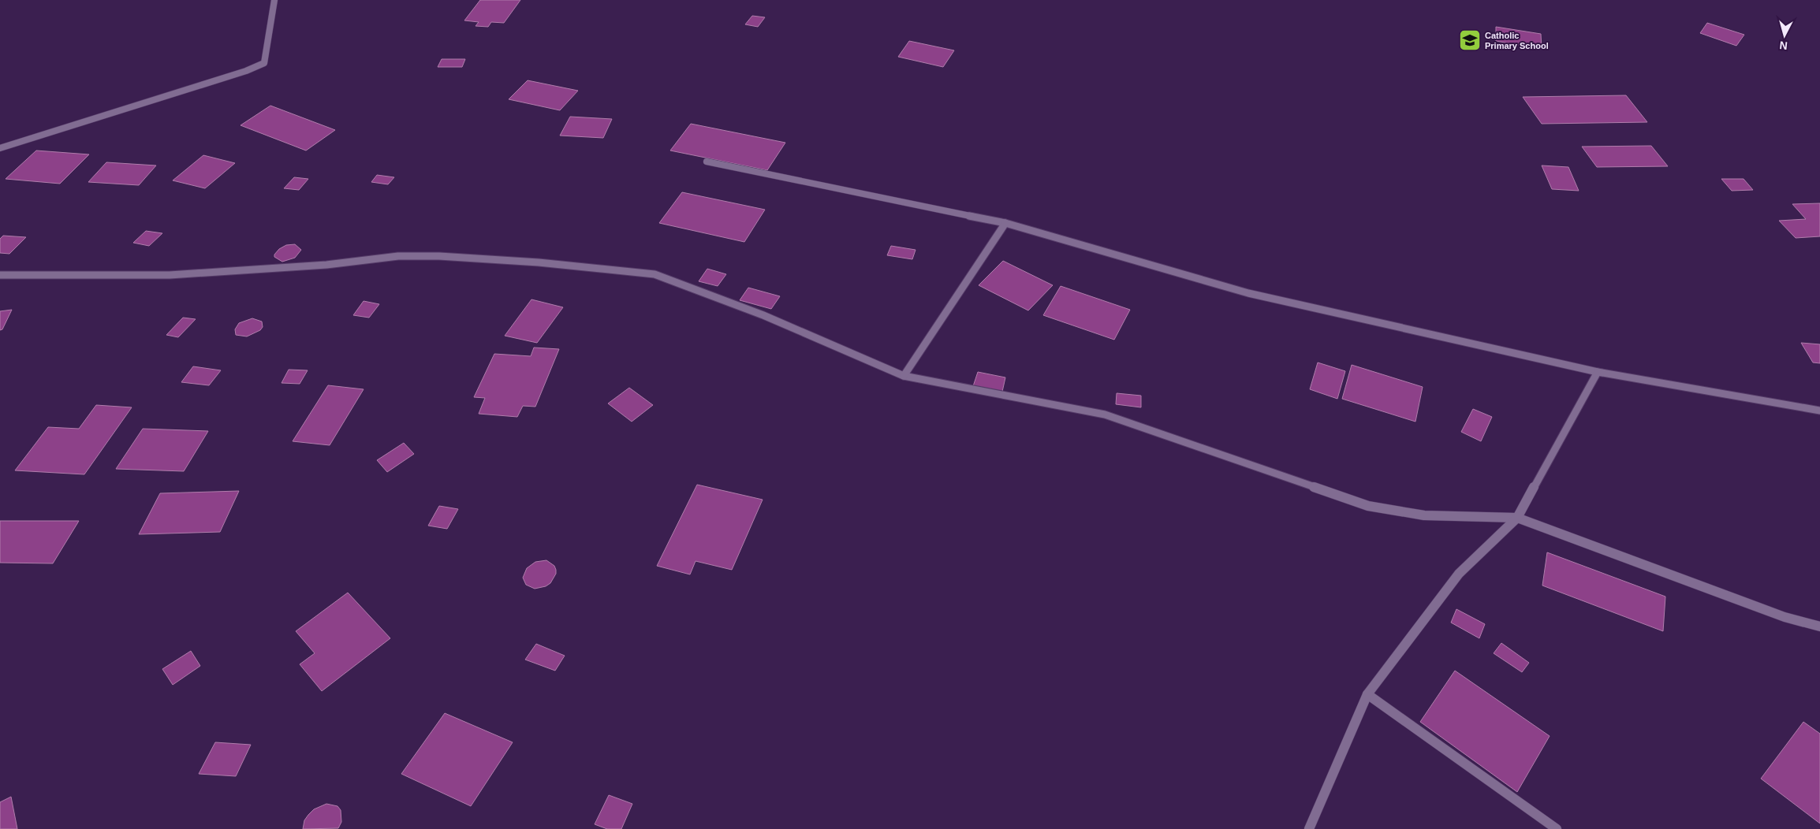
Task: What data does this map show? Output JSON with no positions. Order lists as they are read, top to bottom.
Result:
{
  "places": {
    "school or university": ["Catholic Primary School"]
  },
  "north": "bottom"
}
